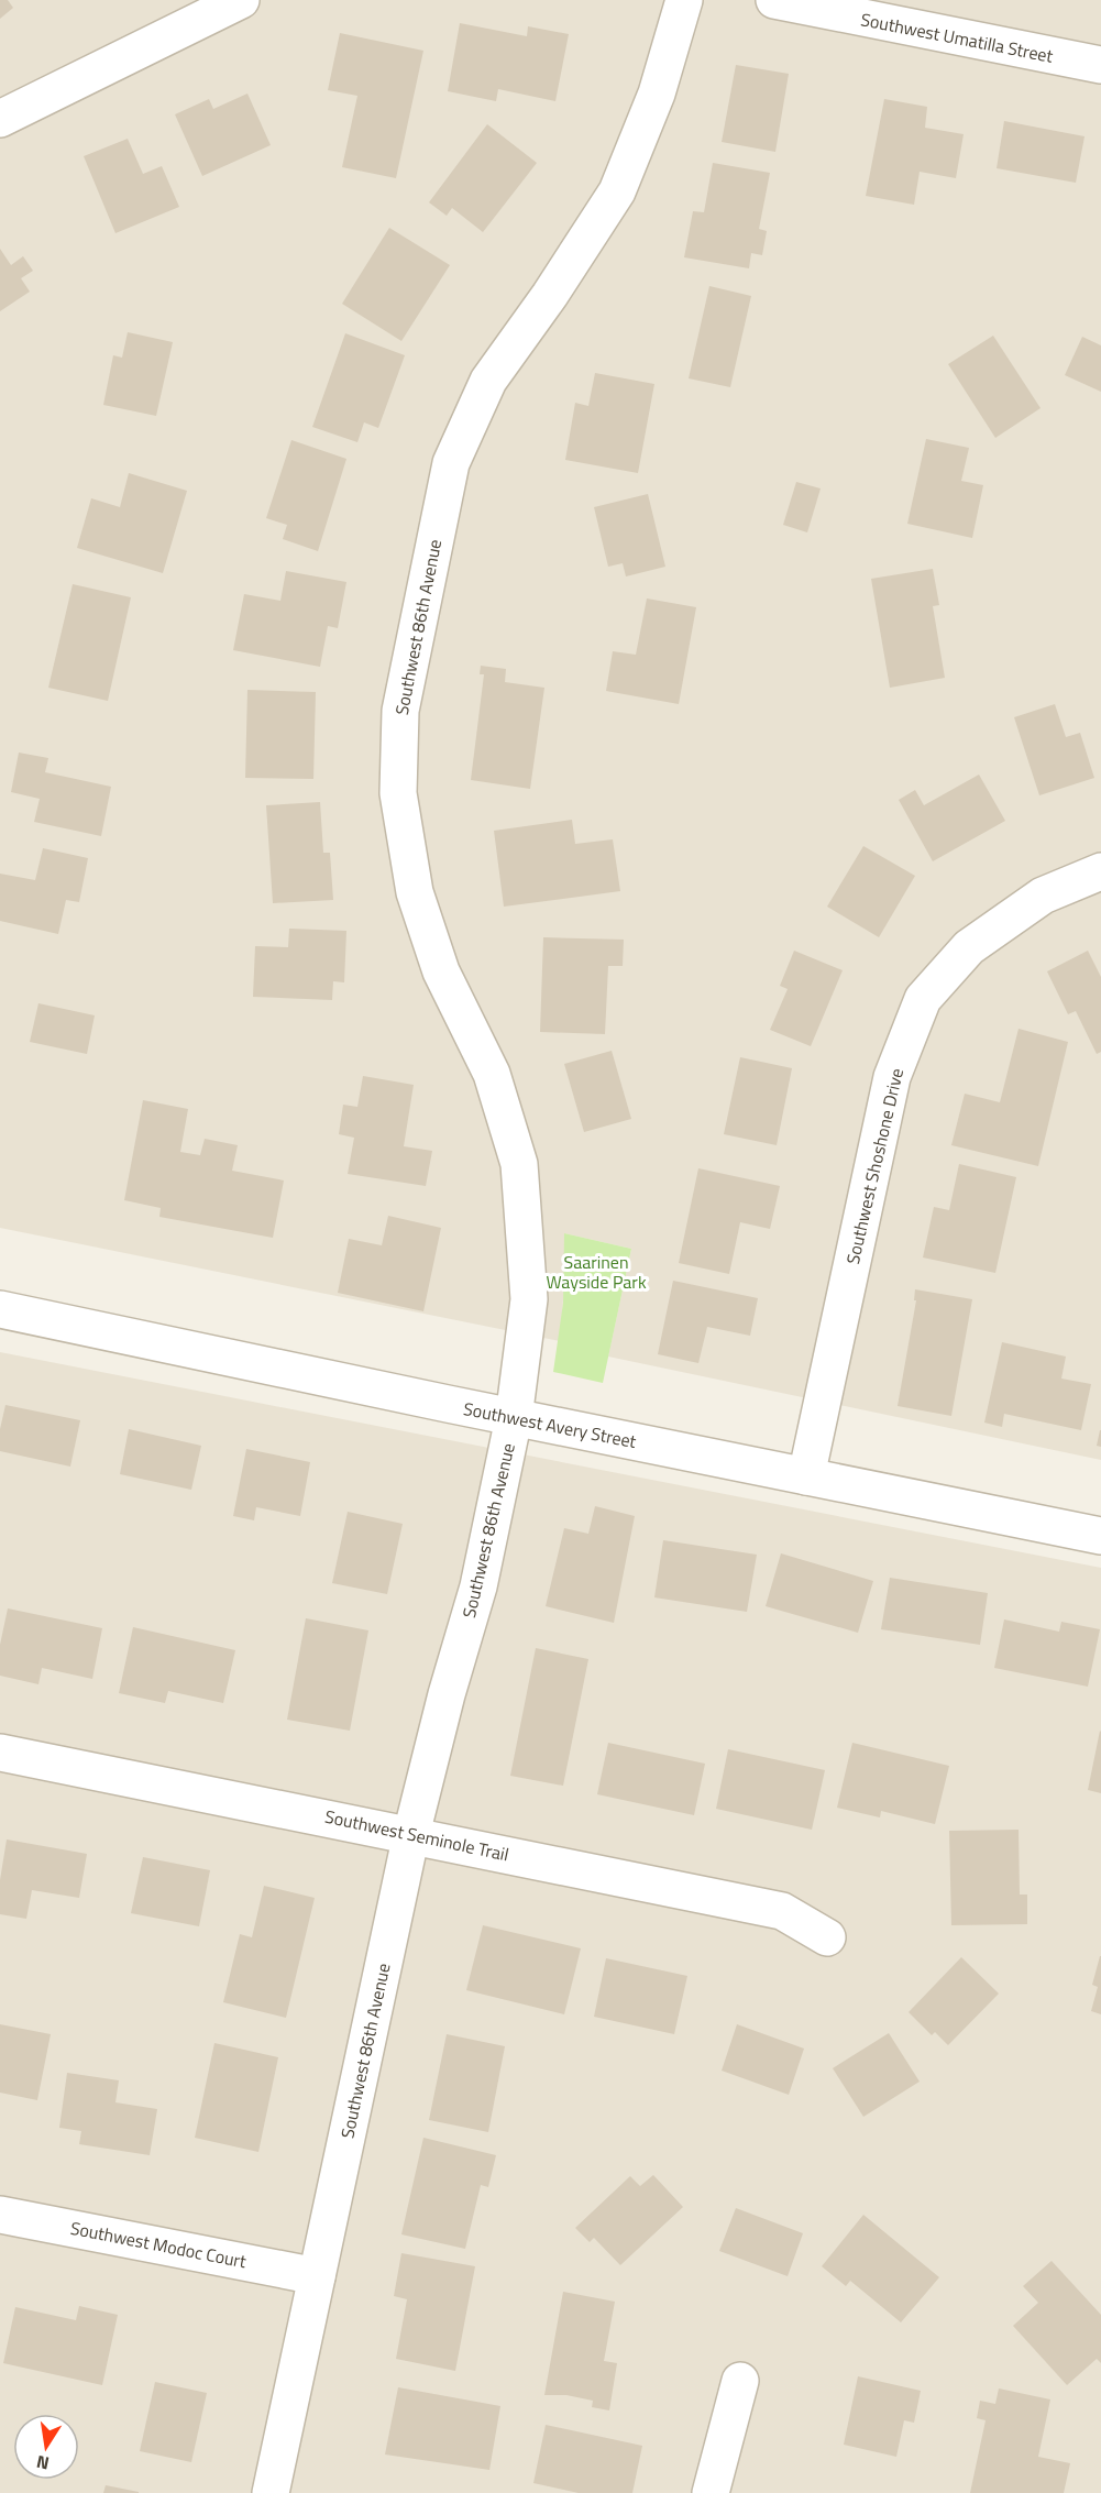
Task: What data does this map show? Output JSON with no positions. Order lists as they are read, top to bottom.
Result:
{
  "streets": {
    "street": [
      "Southwest Umatilla Street",
      "Southwest 86th Avenue",
      "Southwest Shoshone Drive",
      "Southwest Avery Street",
      "Southwest Seminole Trail",
      "Southwest Modoc Court"
    ]
  },
  "crossings": [
    ["Southwest 86th Avenue", "Southwest Avery Street"],
    ["Southwest 86th Avenue", "Southwest Seminole Trail"],
    ["Southwest 86th Avenue", "Southwest Modoc Court"],
    ["Southwest Shoshone Drive", "Southwest Avery Street"]
  ],
  "parks": ["Saarinen Wayside Park"],
  "north": "bottom"
}
